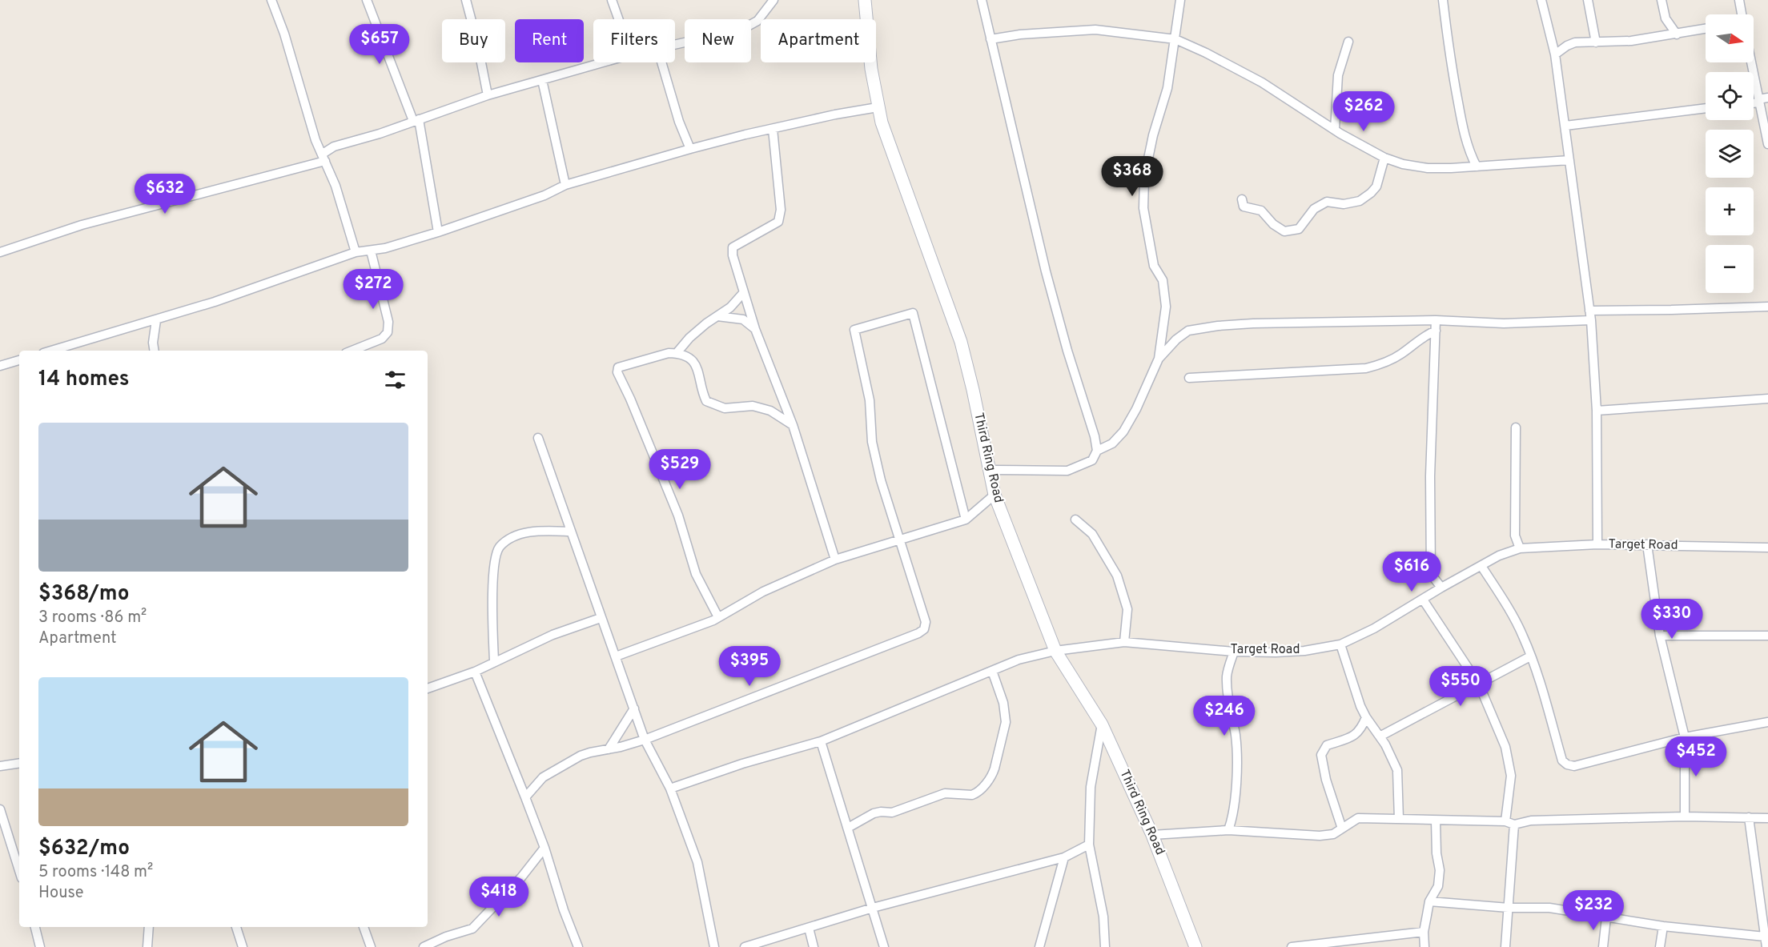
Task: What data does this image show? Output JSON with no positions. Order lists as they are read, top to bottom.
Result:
{
  "streets": {
    "street": ["Third Ring Road", "Target Road"]
  },
  "crossings": [
    ["Third Ring Road", "Target Road"]
  ],
  "north": "right",
  "page": {
    "map_buttons": ["+", "−"],
    "chip": [
      "Buy",
      "Rent",
      "Filters",
      "New",
      "Apartment"
    ],
    "price": [
      "$657",
      "$262",
      "$368",
      "$632",
      "$272",
      "$529",
      "$616",
      "$330",
      "$395",
      "$550",
      "$246",
      "$452",
      "$418",
      "$232"
    ],
    "heading": "14 homes",
    "list": [
      {
        "name": "$368/mo",
        "note": "3 rooms · 86 m² · Apartment"
      },
      {
        "name": "$632/mo",
        "note": "5 rooms · 148 m² · House"
      }
    ]
  }
}
